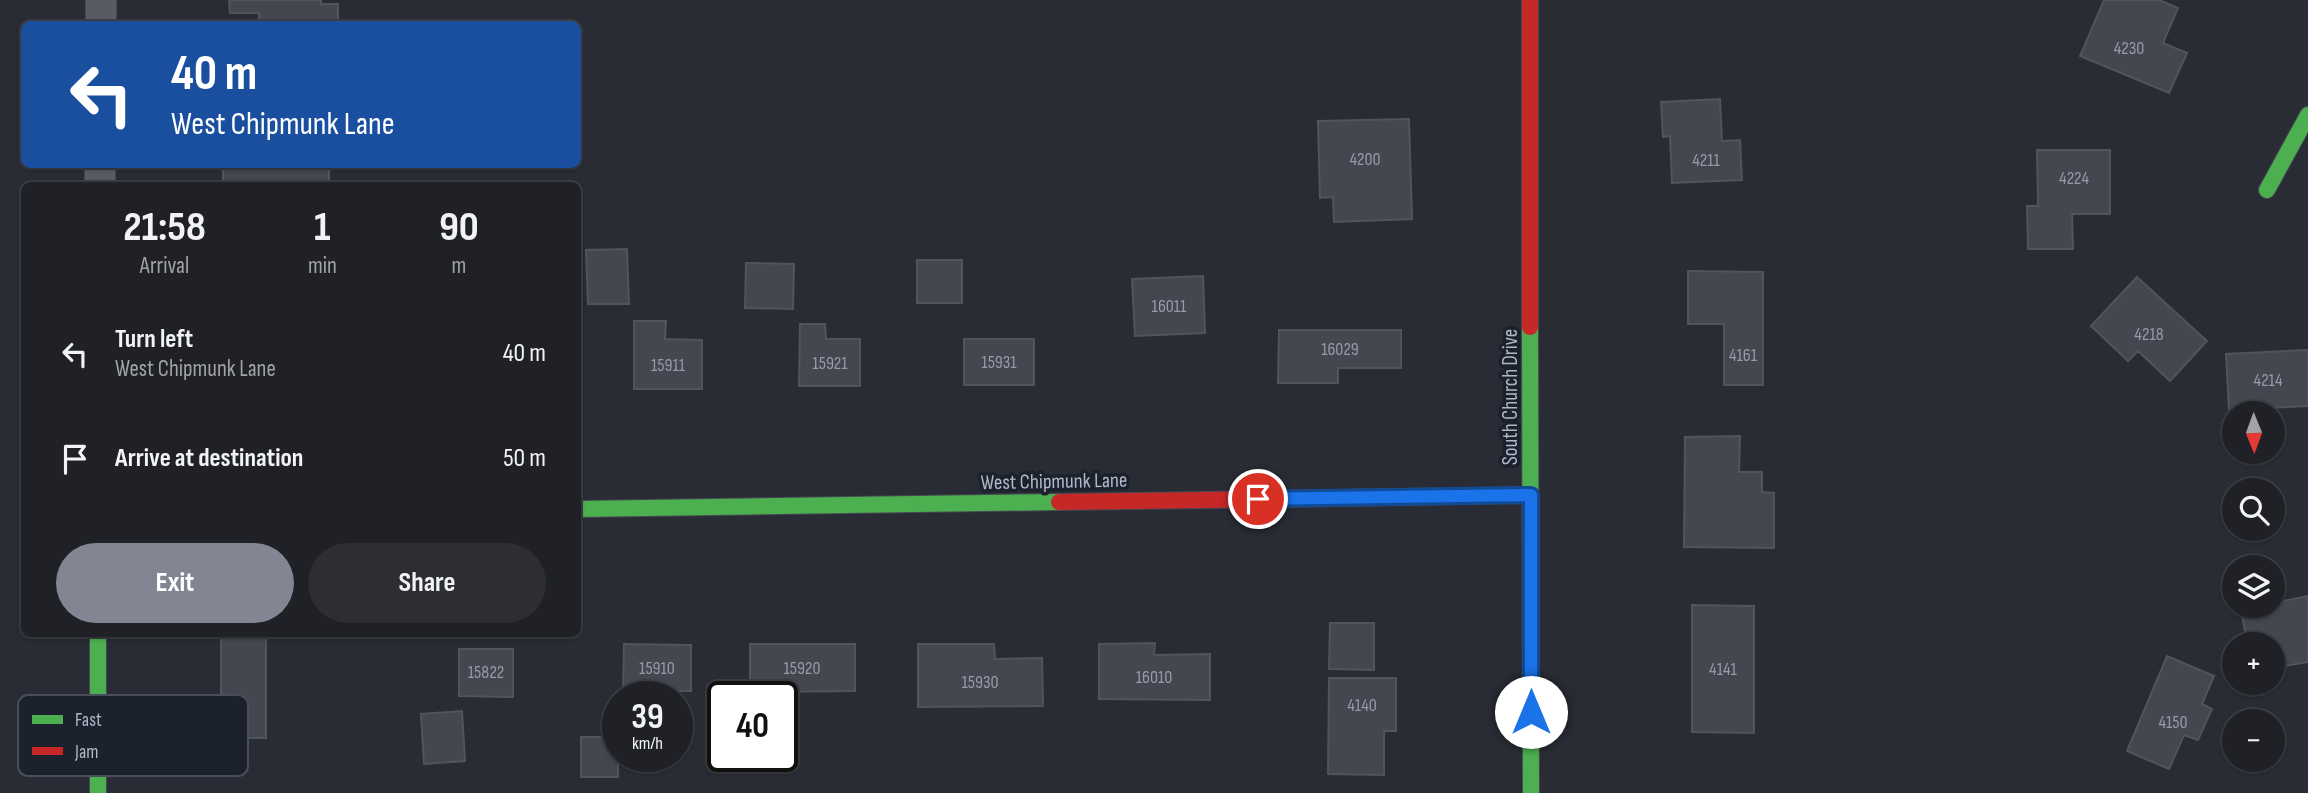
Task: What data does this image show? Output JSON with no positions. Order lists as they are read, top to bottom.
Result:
{
  "streets": {
    "street": ["South Church Drive", "West Chipmunk Lane"]
  },
  "crossings": [
    ["South Church Drive", "West Chipmunk Lane"]
  ],
  "house_numbers": [
    "4230",
    "4200",
    "4211",
    "4224",
    "16011",
    "4218",
    "16029",
    "4161",
    "15931",
    "15921",
    "15911",
    "4214",
    "15910",
    "15920",
    "4141",
    "15822",
    "16010",
    "15930",
    "4140",
    "4150"
  ],
  "legend": ["Fast", "Jam"],
  "north": "bottom",
  "page": {
    "turn": ["40 m", "West Chipmunk Lane"],
    "eta": [
      "21:58",
      "Arrival",
      "1",
      "min",
      "90",
      "m"
    ],
    "list": [
      {
        "name": "Turn left",
        "note": "West Chipmunk Lane",
        "value": "40 m"
      },
      {
        "name": "Arrive at destination",
        "value": "50 m"
      }
    ],
    "map_buttons": ["+", "−"],
    "buttons": ["Exit", "Share"],
    "speed": "39 km/h",
    "limit": "40"
  }
}
